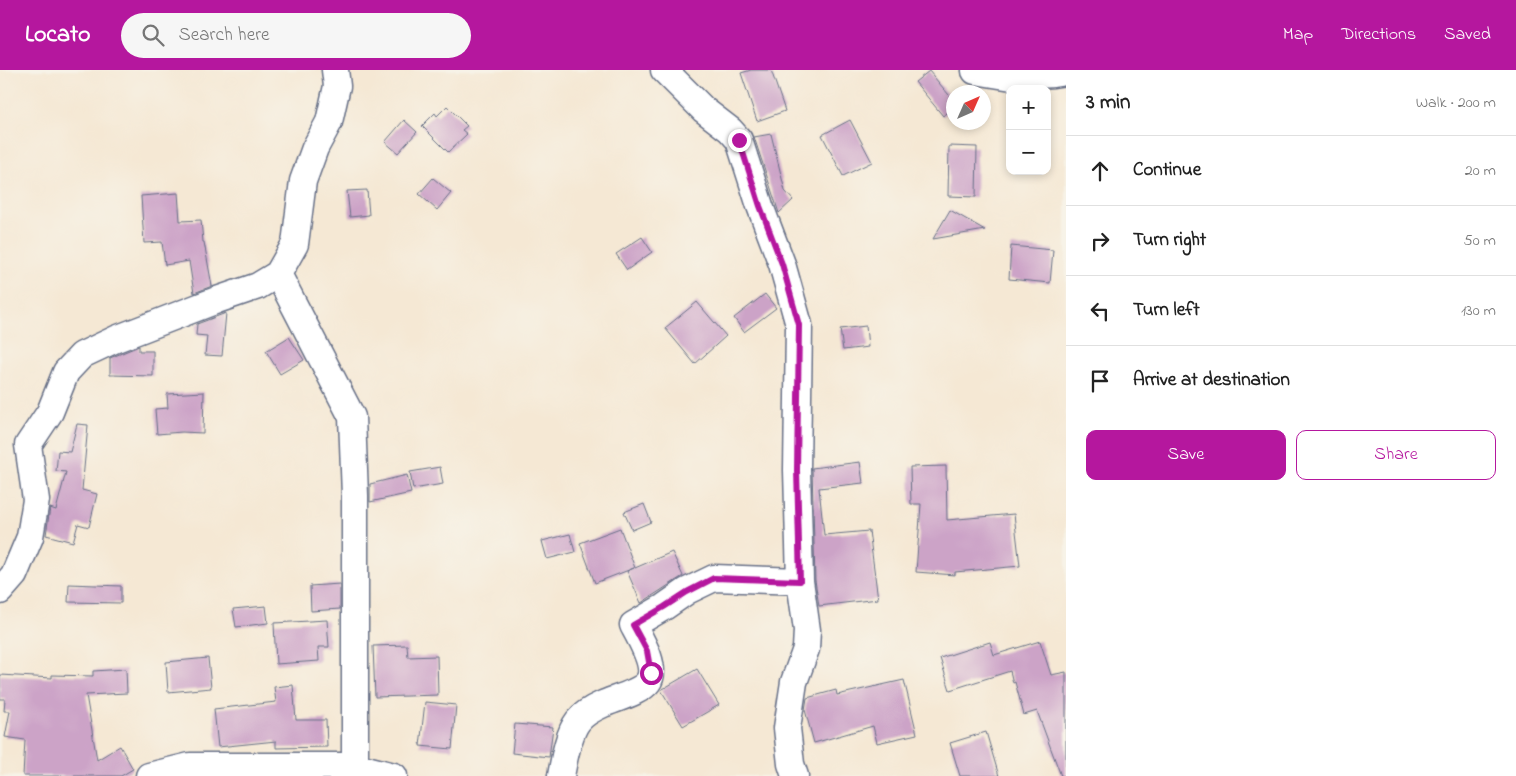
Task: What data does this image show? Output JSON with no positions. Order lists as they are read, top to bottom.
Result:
{
  "north": "top right",
  "page": {
    "header": "Locato",
    "search": "Search here",
    "nav": ["Map", "Directions", "Saved"],
    "heading": ["3 min", "Walk · 200 m"],
    "map_buttons": ["+", "−"],
    "list": [
      ["Continue", "20 m"],
      ["Turn right", "50 m"],
      ["Turn left", "130 m"],
      "Arrive at destination"
    ],
    "buttons": ["Save", "Share"]
  }
}
